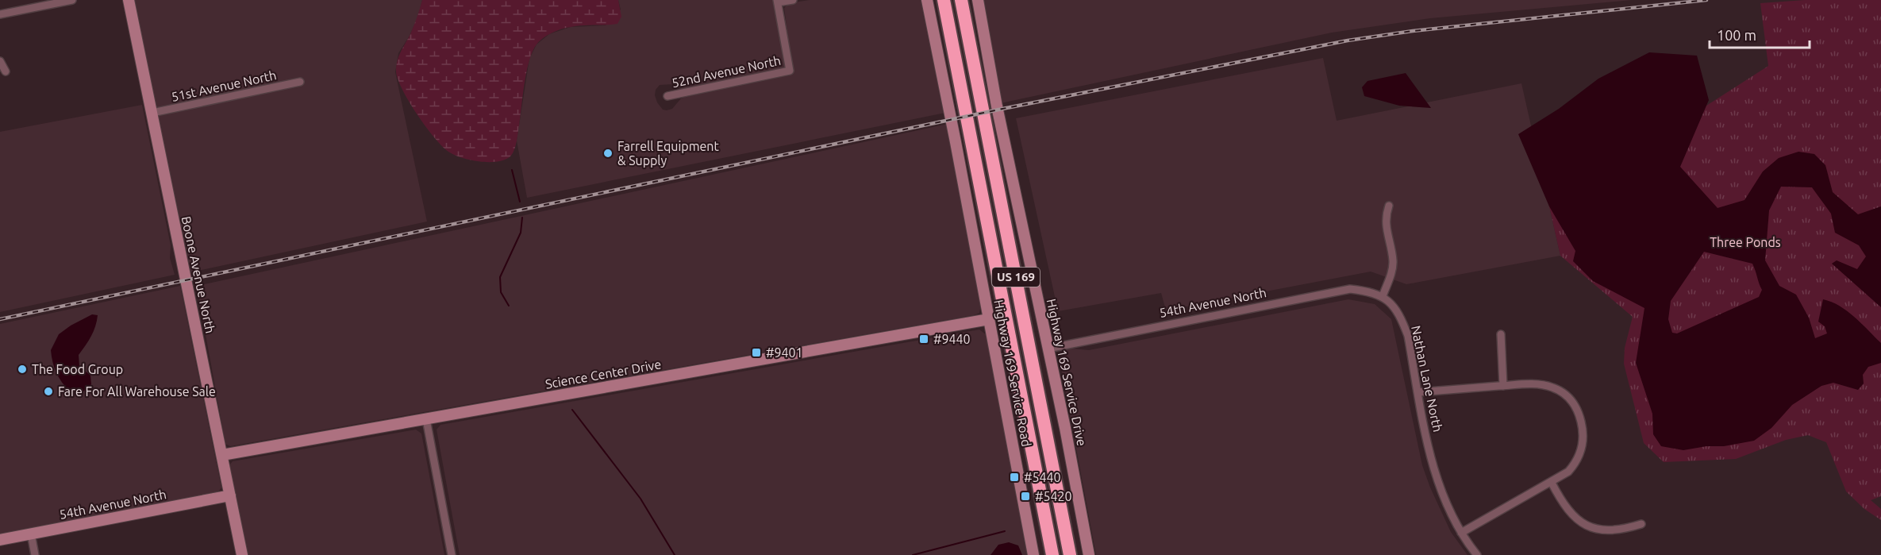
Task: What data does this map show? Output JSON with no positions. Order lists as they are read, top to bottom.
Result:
{
  "streets": {
    "highway": ["US 169"],
    "street": [
      "52nd Avenue North",
      "51st Avenue North",
      "Boone Avenue North",
      "54th Avenue North",
      "Highway 169 Service Drive",
      "Highway 169 Service Road",
      "Science Center Drive",
      "Nathan Lane North"
    ]
  },
  "crossings": [
    ["51st Avenue North", "Boone Avenue North"],
    ["Boone Avenue North", "54th Avenue North"],
    ["Boone Avenue North", "Science Center Drive"],
    ["54th Avenue North", "Highway 169 Service Drive"],
    ["54th Avenue North", "Nathan Lane North"],
    ["Highway 169 Service Road", "Science Center Drive"]
  ],
  "parks": ["Three Ponds"],
  "places": {
    "other": ["Farrell Equipment & Supply", "The Food Group", "Fare For All Warehouse Sale"],
    "transit": [
      "#9440",
      "#9401",
      "#5440",
      "#5420"
    ]
  },
  "scale_bar": "100 m"
}
